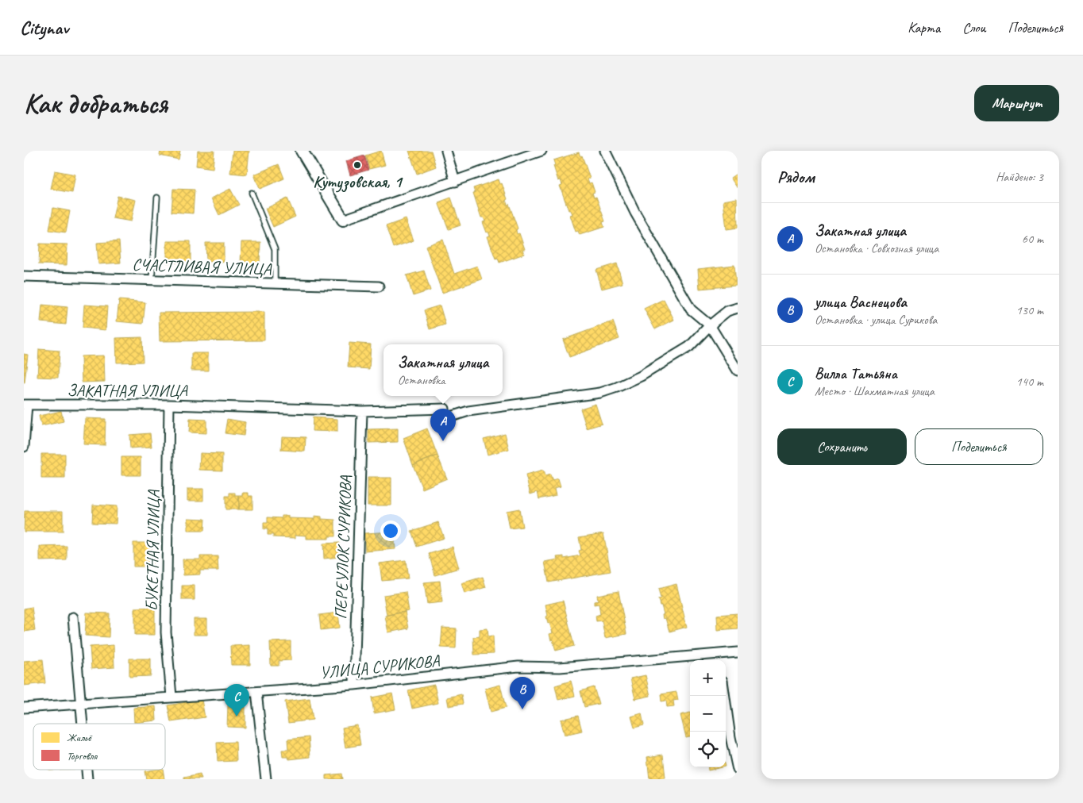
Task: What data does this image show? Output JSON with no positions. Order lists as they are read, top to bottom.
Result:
{
  "streets": {
    "street": [
      "СЧАСТЛИВАЯ УЛИЦА",
      "ЗАКАТНАЯ УЛИЦА",
      "ПЕРЕУЛОК СУРИКОВА",
      "БУКЕТНАЯ УЛИЦА",
      "УЛИЦА СУРИКОВА"
    ]
  },
  "crossings": [
    ["ЗАКАТНАЯ УЛИЦА", "ПЕРЕУЛОК СУРИКОВА"],
    ["ЗАКАТНАЯ УЛИЦА", "БУКЕТНАЯ УЛИЦА"],
    ["ПЕРЕУЛОК СУРИКОВА", "УЛИЦА СУРИКОВА"],
    ["БУКЕТНАЯ УЛИЦА", "УЛИЦА СУРИКОВА"]
  ],
  "places": ["Кутузовская, 1"],
  "legend": ["Жильё", "Торговля"],
  "page": {
    "header": "Citynav",
    "nav": ["Карта", "Слои", "Поделиться"],
    "buttons": [
      "Маршрут",
      ["Сохранить", "Поделиться"]
    ],
    "title": "Как добраться",
    "heading": ["Рядом", "Найдено: 3"],
    "list": [
      {
        "mark": "A",
        "name": "Закатная улица",
        "note": "Остановка · Совхозная улица",
        "value": "60 m"
      },
      {
        "mark": "B",
        "name": "улица Васнецова",
        "note": "Остановка · улица Сурикова",
        "value": "130 m"
      },
      {
        "mark": "C",
        "name": "Вилла Татьяна",
        "note": "Место · Шахматная улица",
        "value": "140 m"
      }
    ],
    "popup": ["Закатная улица", "Остановка"],
    "pins": ["A", "B", "C"],
    "map_buttons": ["+", "−"]
  }
}
